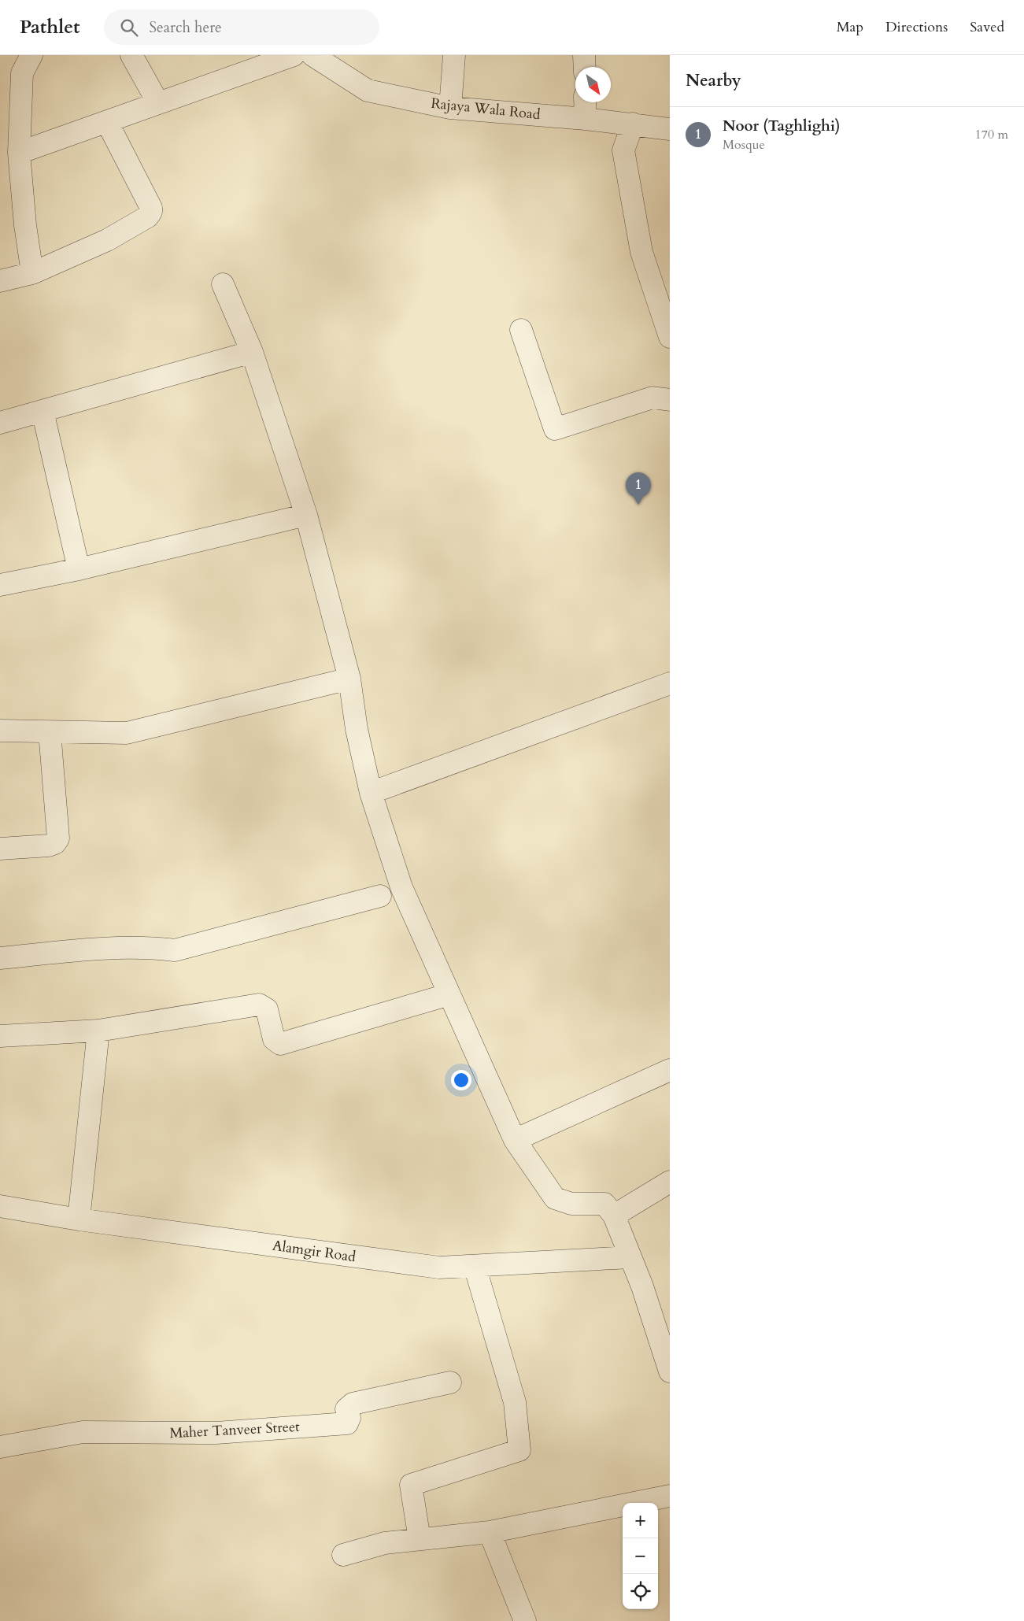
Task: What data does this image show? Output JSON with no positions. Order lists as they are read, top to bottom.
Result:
{
  "streets": {
    "street": ["Rajaya Wala Road", "Alamgir Road", "Maher Tanveer Street"]
  },
  "north": "bottom right",
  "page": {
    "header": "Pathlet",
    "search": "Search here",
    "nav": ["Map", "Directions", "Saved"],
    "heading": "Nearby",
    "list": [
      {
        "mark": "1",
        "name": "Noor (Taghlighi)",
        "note": "Mosque",
        "value": "170 m"
      }
    ],
    "pins": "1",
    "map_buttons": ["+", "−"]
  }
}
